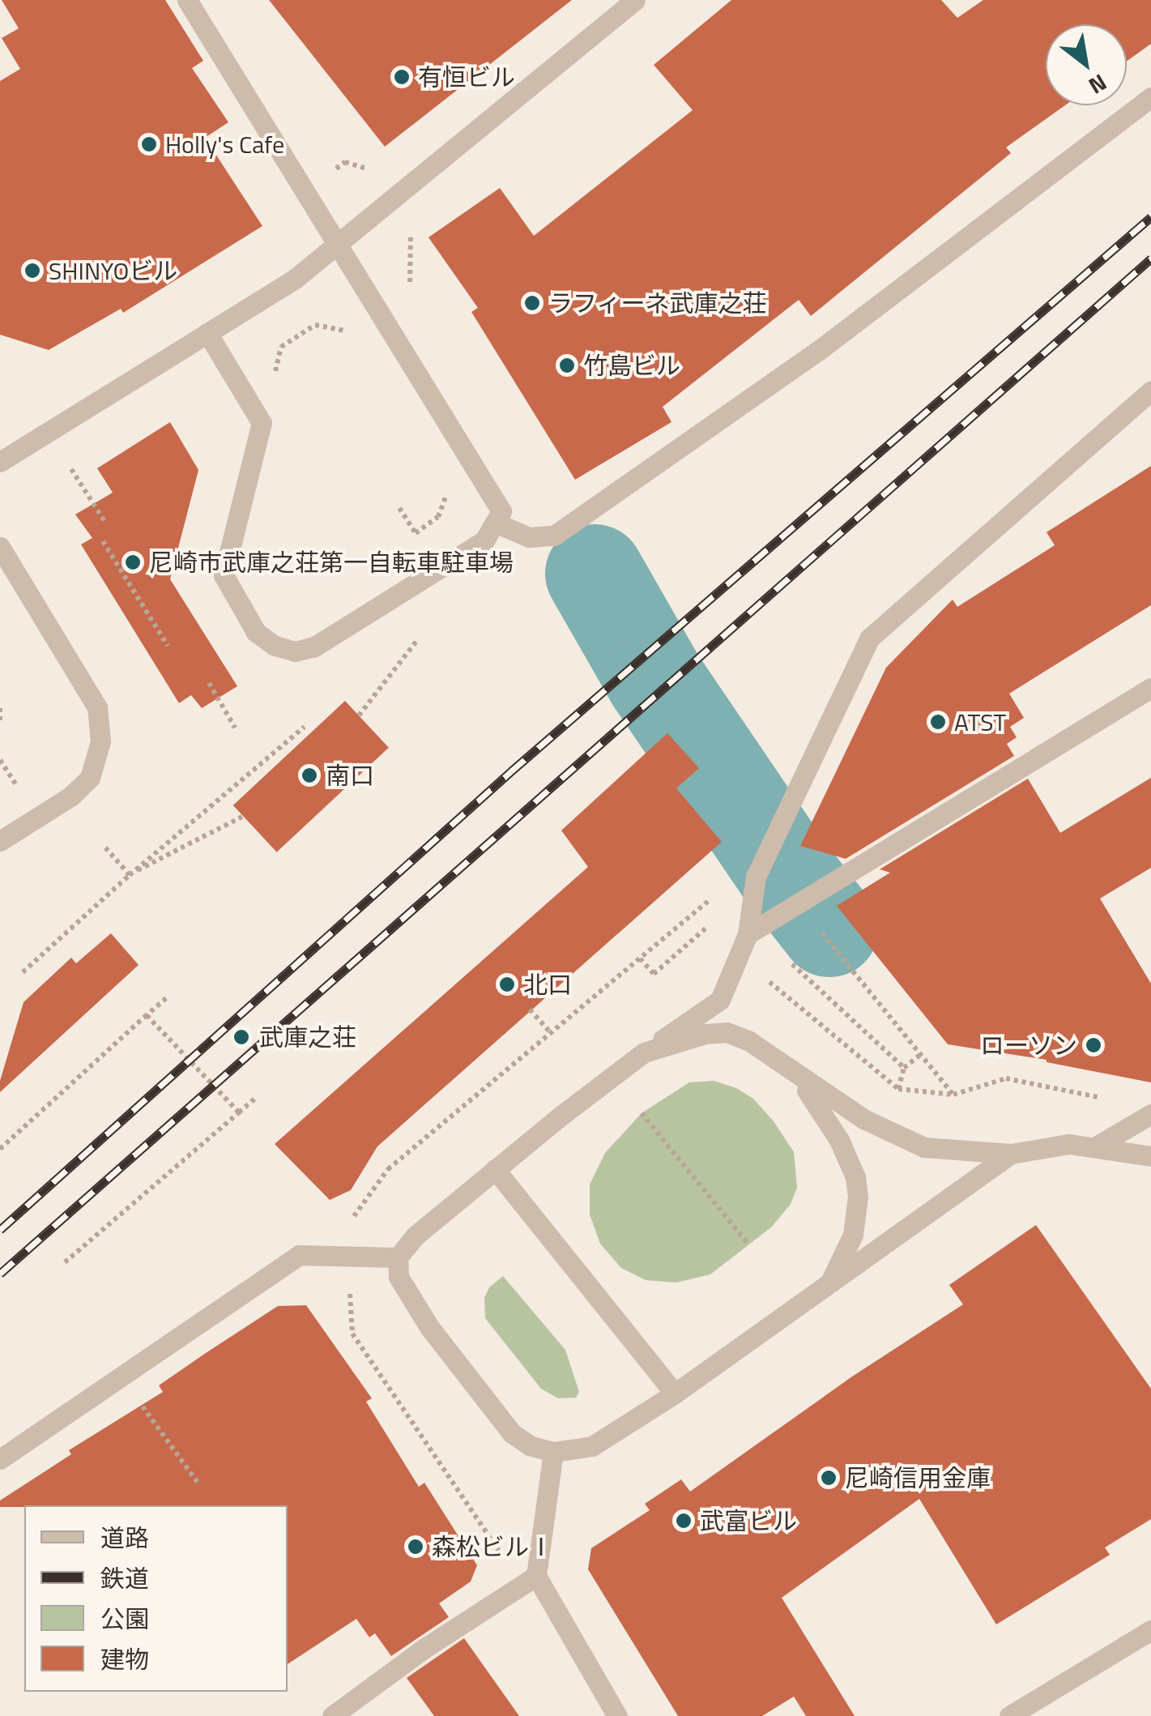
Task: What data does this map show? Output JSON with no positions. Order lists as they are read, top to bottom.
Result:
{
  "places": [
    "有恒ビル",
    "Holly's Cafe",
    "SHINYOビル",
    "ラフィーネ武庫之荘",
    "竹島ビル",
    "尼崎市武庫之荘第一自転車駐車場",
    "ATST",
    "南口",
    "北口",
    "武庫之荘",
    "ローソン",
    "尼崎信用金庫",
    "武富ビル",
    "森松ビルⅠ"
  ],
  "legend": [
    "道路",
    "鉄道",
    "公園",
    "建物"
  ],
  "north": "bottom right"
}
